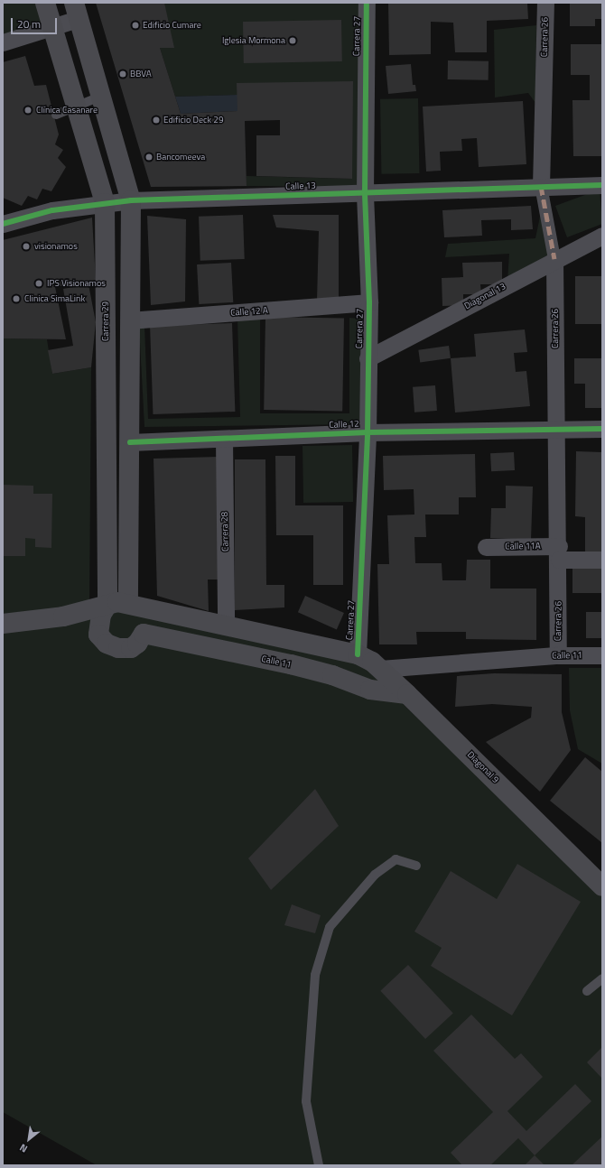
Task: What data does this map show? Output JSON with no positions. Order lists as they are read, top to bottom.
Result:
{
  "streets": {
    "main road": ["Carrera 29", "Calle 11", "Diagonal 9"],
    "street": [
      "Carrera 27",
      "Carrera 26",
      "Calle 13",
      "Diagonal 13",
      "Calle 12 A",
      "Calle 12",
      "Carrera 28",
      "Calle 11A"
    ]
  },
  "crossings": [
    ["Carrera 27", "Calle 13"],
    ["Carrera 27", "Diagonal 13"],
    ["Carrera 27", "Calle 12 A"],
    ["Carrera 27", "Calle 12"],
    ["Carrera 27", "Diagonal 9"],
    ["Carrera 26", "Calle 13"],
    ["Carrera 26", "Diagonal 13"],
    ["Carrera 26", "Calle 12"],
    ["Carrera 26", "Calle 11A"],
    ["Carrera 26", "Calle 11"],
    ["Calle 13", "Carrera 29"],
    ["Carrera 29", "Calle 11"],
    ["Calle 12", "Carrera 28"],
    ["Calle 11", "Diagonal 9"]
  ],
  "places": [
    "Edificio Cumare",
    "Iglesia Mormona",
    "BBVA",
    "Clínica Casanare",
    "Edificio Deck 29",
    "Bancomeeva",
    "visionamos",
    "IPS Visionamos",
    "Clinica SimaLink"
  ],
  "scale_bar": "20 m",
  "north": "bottom left"
}
